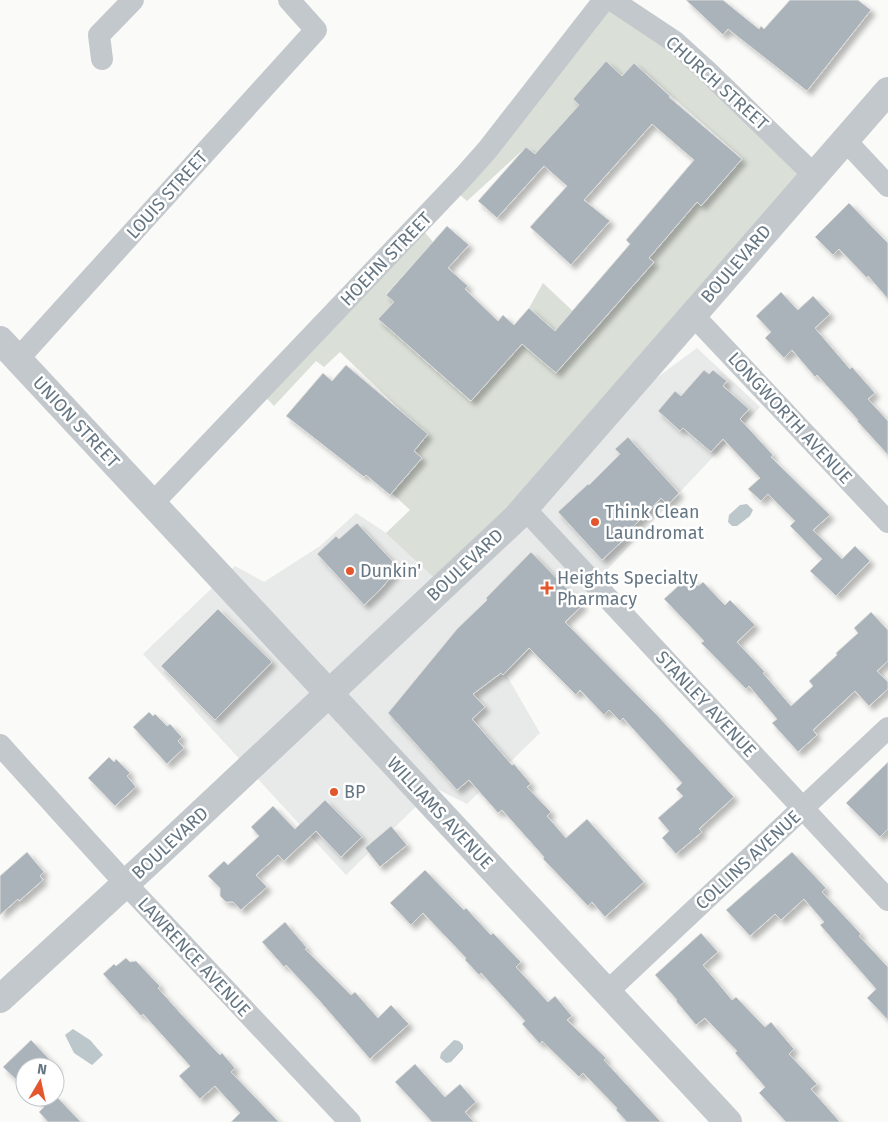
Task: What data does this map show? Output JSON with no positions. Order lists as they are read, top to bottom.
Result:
{
  "streets": {
    "street": [
      "CHURCH STREET",
      "LOUIS STREET",
      "HOEHN STREET",
      "BOULEVARD",
      "LONGWORTH AVENUE",
      "UNION STREET",
      "STANLEY AVENUE",
      "WILLIAMS AVENUE",
      "COLLINS AVENUE",
      "LAWRENCE AVENUE"
    ]
  },
  "crossings": [
    ["CHURCH STREET", "BOULEVARD"],
    ["LOUIS STREET", "UNION STREET"],
    ["HOEHN STREET", "UNION STREET"],
    ["HOEHN STREET", "WILLIAMS AVENUE"],
    ["BOULEVARD", "LONGWORTH AVENUE"],
    ["BOULEVARD", "STANLEY AVENUE"],
    ["BOULEVARD", "WILLIAMS AVENUE"],
    ["BOULEVARD", "LAWRENCE AVENUE"],
    ["UNION STREET", "WILLIAMS AVENUE"],
    ["STANLEY AVENUE", "COLLINS AVENUE"],
    ["WILLIAMS AVENUE", "COLLINS AVENUE"]
  ],
  "places": {
    "other": ["Think Clean Laundromat", "Dunkin'", "BP"],
    "health": ["Heights Specialty Pharmacy"]
  },
  "north": "top"
}
